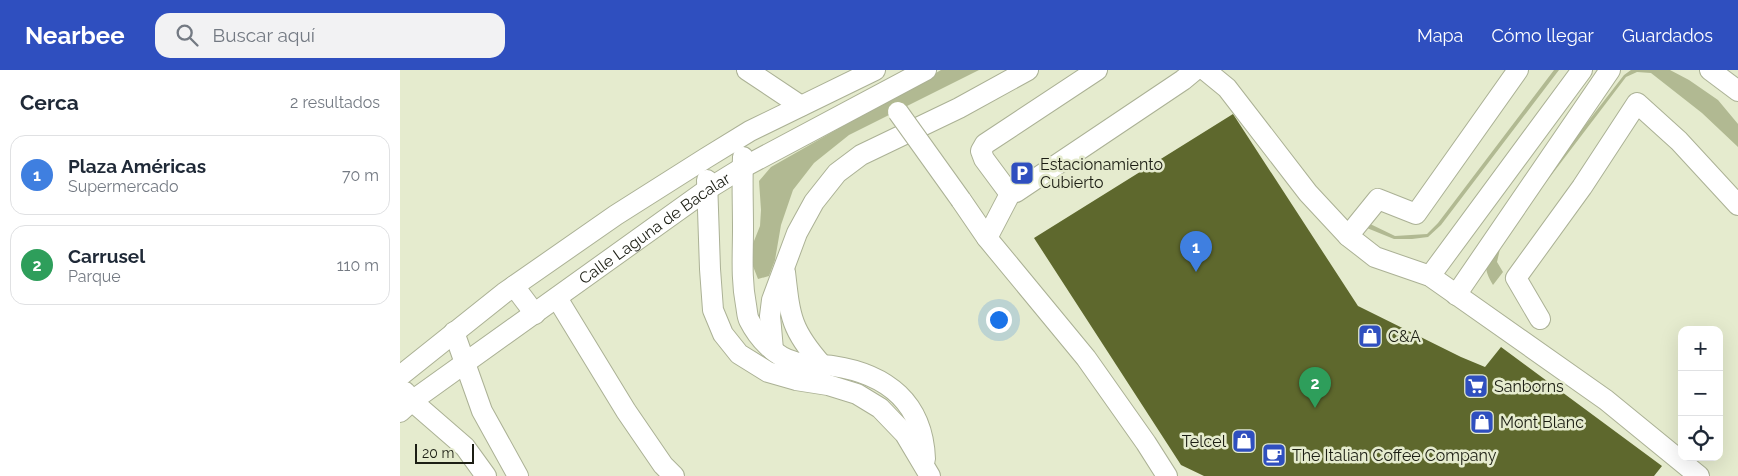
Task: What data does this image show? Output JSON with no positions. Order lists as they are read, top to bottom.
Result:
{
  "streets": {
    "street": ["Calle Laguna de Bacalar"]
  },
  "places": {
    "parking": ["Estacionamiento Cubierto"],
    "shop": ["C&A", "Mont Blanc", "Telcel"],
    "supermarket": ["Sanborns"],
    "cafe": ["The Italian Coffee Company"]
  },
  "scale_bar": "20 m",
  "page": {
    "header": "Nearbee",
    "search": "Buscar aquí",
    "nav": ["Mapa", "Cómo llegar", "Guardados"],
    "heading": ["Cerca", "2 resultados"],
    "list": [
      {
        "mark": "1",
        "name": "Plaza Américas",
        "note": "Supermercado",
        "value": "70 m"
      },
      {
        "mark": "2",
        "name": "Carrusel",
        "note": "Parque",
        "value": "110 m"
      }
    ],
    "pins": ["1", "2"],
    "map_buttons": ["+", "−"],
    "scale": "20 m"
  }
}
